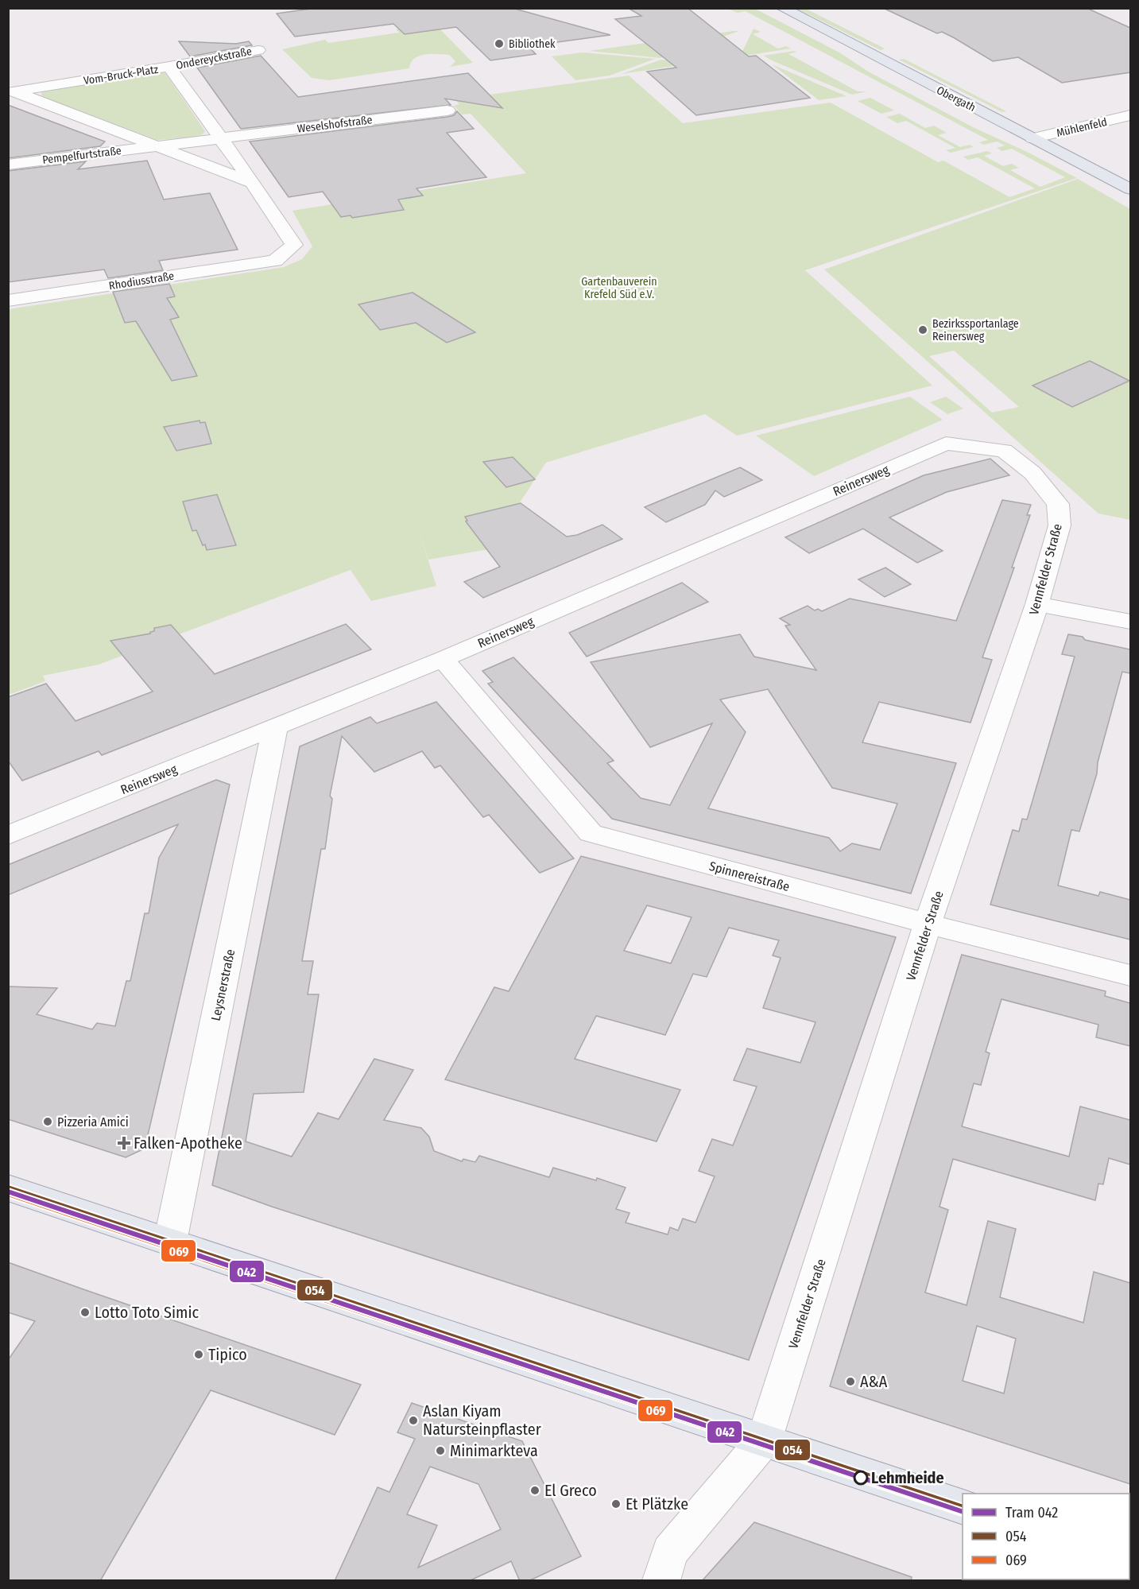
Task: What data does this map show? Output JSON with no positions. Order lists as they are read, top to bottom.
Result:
{
  "streets": {
    "main road": ["Obergath"],
    "street": [
      "Ondereyckstraße",
      "Vom-Bruck-Platz",
      "Weselshofstraße",
      "Mühlenfeld",
      "Pempelfurtstraße",
      "Rhodiusstraße",
      "Reinersweg",
      "Vennfelder Straße",
      "Spinnereistraße",
      "Leysnerstraße"
    ]
  },
  "crossings": [
    ["Ondereyckstraße", "Vom-Bruck-Platz"],
    ["Vom-Bruck-Platz", "Weselshofstraße"],
    ["Vom-Bruck-Platz", "Pempelfurtstraße"],
    ["Vom-Bruck-Platz", "Rhodiusstraße"],
    ["Obergath", "Mühlenfeld"],
    ["Reinersweg", "Vennfelder Straße"],
    ["Reinersweg", "Spinnereistraße"],
    ["Reinersweg", "Leysnerstraße"],
    ["Vennfelder Straße", "Spinnereistraße"]
  ],
  "parks": ["Gartenbauverein Krefeld Süd e.V."],
  "places": {
    "other": [
      "Bibliothek",
      "Bezirkssportanlage Reinersweg",
      "Pizzeria Amici",
      "Lotto Toto Simic",
      "Tipico",
      "A&A",
      "Aslan Kiyam Natursteinpflaster",
      "Minimarkteva",
      "Lehmheide",
      "El Greco",
      "Et Plätzke"
    ],
    "health": ["Falken-Apotheke"]
  },
  "lines": ["transit line 054", "tram line 042", "transit line 069"],
  "legend": ["Tram 042", "054", "069"]
}
